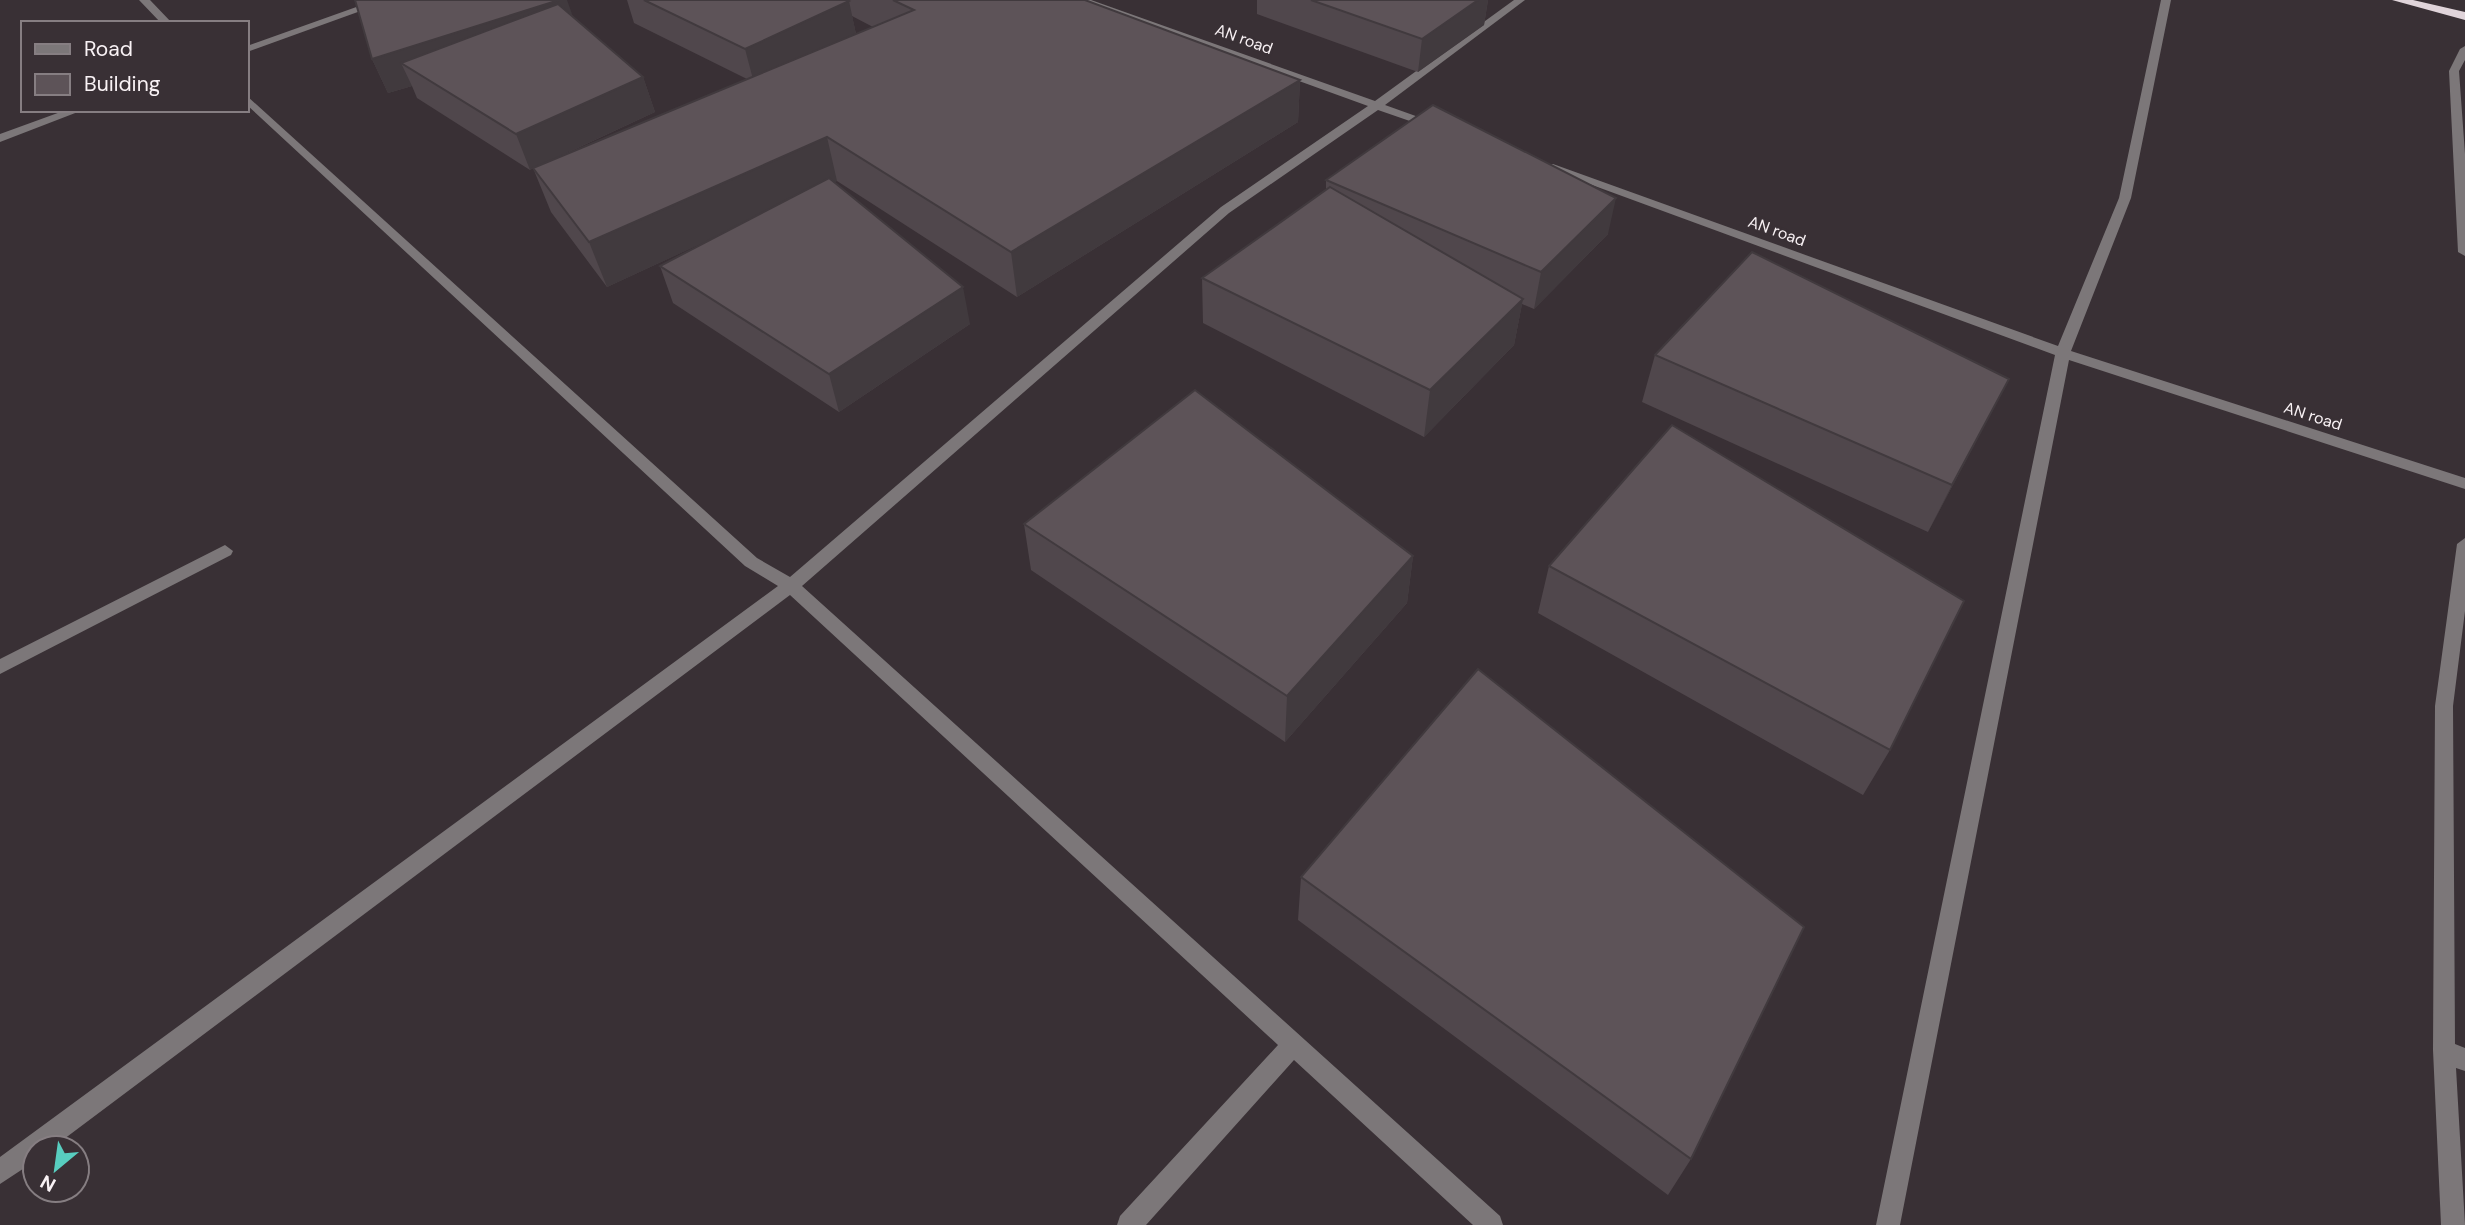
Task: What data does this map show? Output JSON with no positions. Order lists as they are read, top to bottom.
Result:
{
  "streets": {
    "street": ["AN road"]
  },
  "legend": ["Road", "Building"],
  "north": "bottom left"
}
